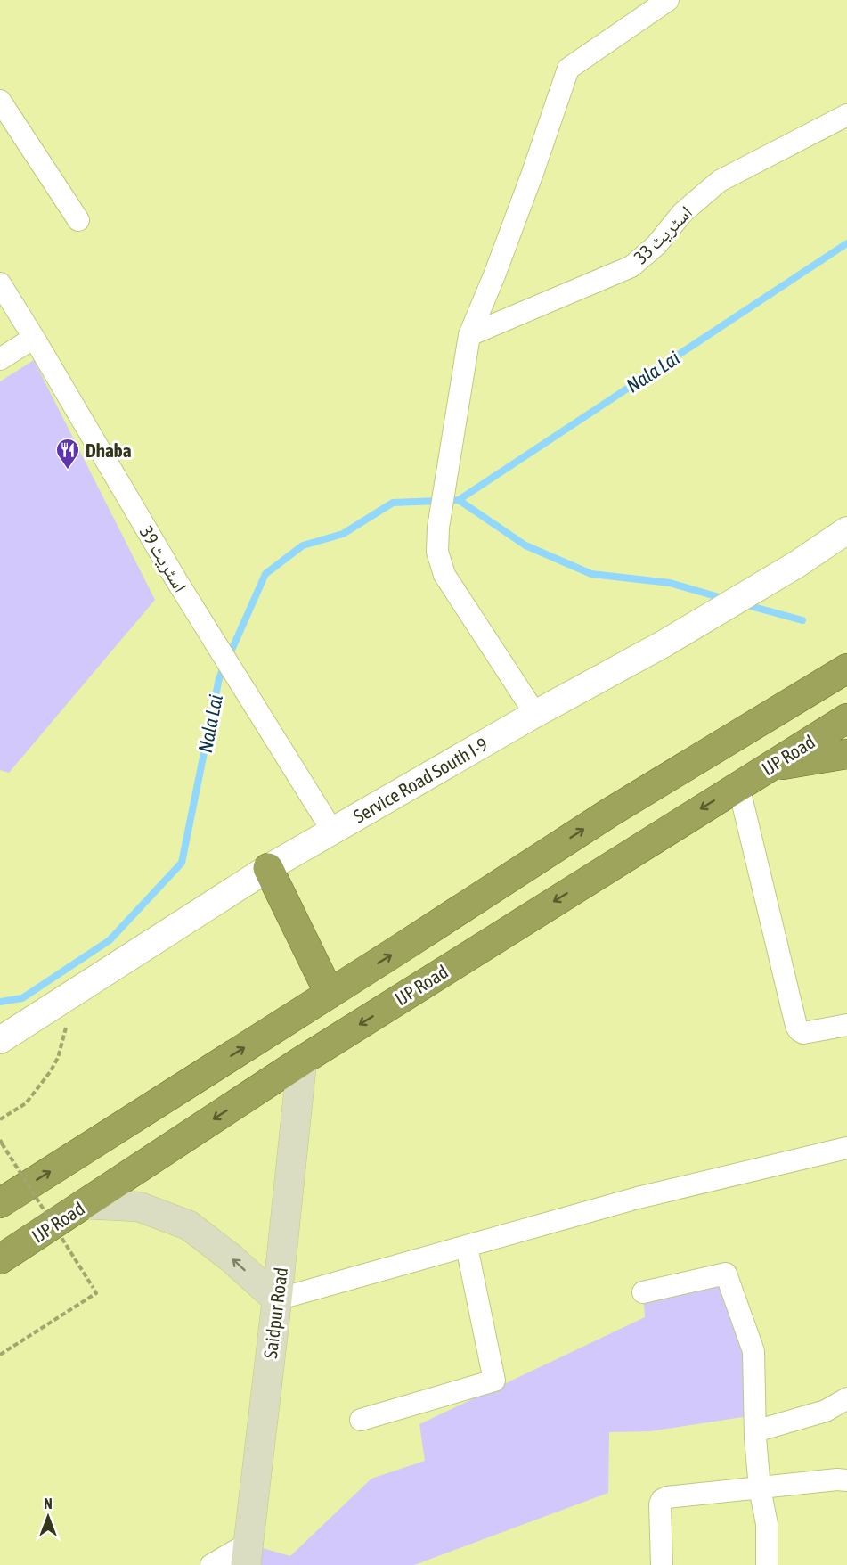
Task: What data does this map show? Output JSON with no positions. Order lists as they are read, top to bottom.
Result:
{
  "streets": {
    "highway": ["IJP Road"],
    "main road": ["Saidpur Road"],
    "street": ["اسٹریٹ 33", "اسٹریٹ 39", "Service Road South I-9"]
  },
  "crossings": [
    ["اسٹریٹ 39", "Service Road South I-9"],
    ["IJP Road", "Saidpur Road"]
  ],
  "water": ["Nala Lai"],
  "places": {
    "restaurant": ["Dhaba"]
  },
  "north": "top"
}
